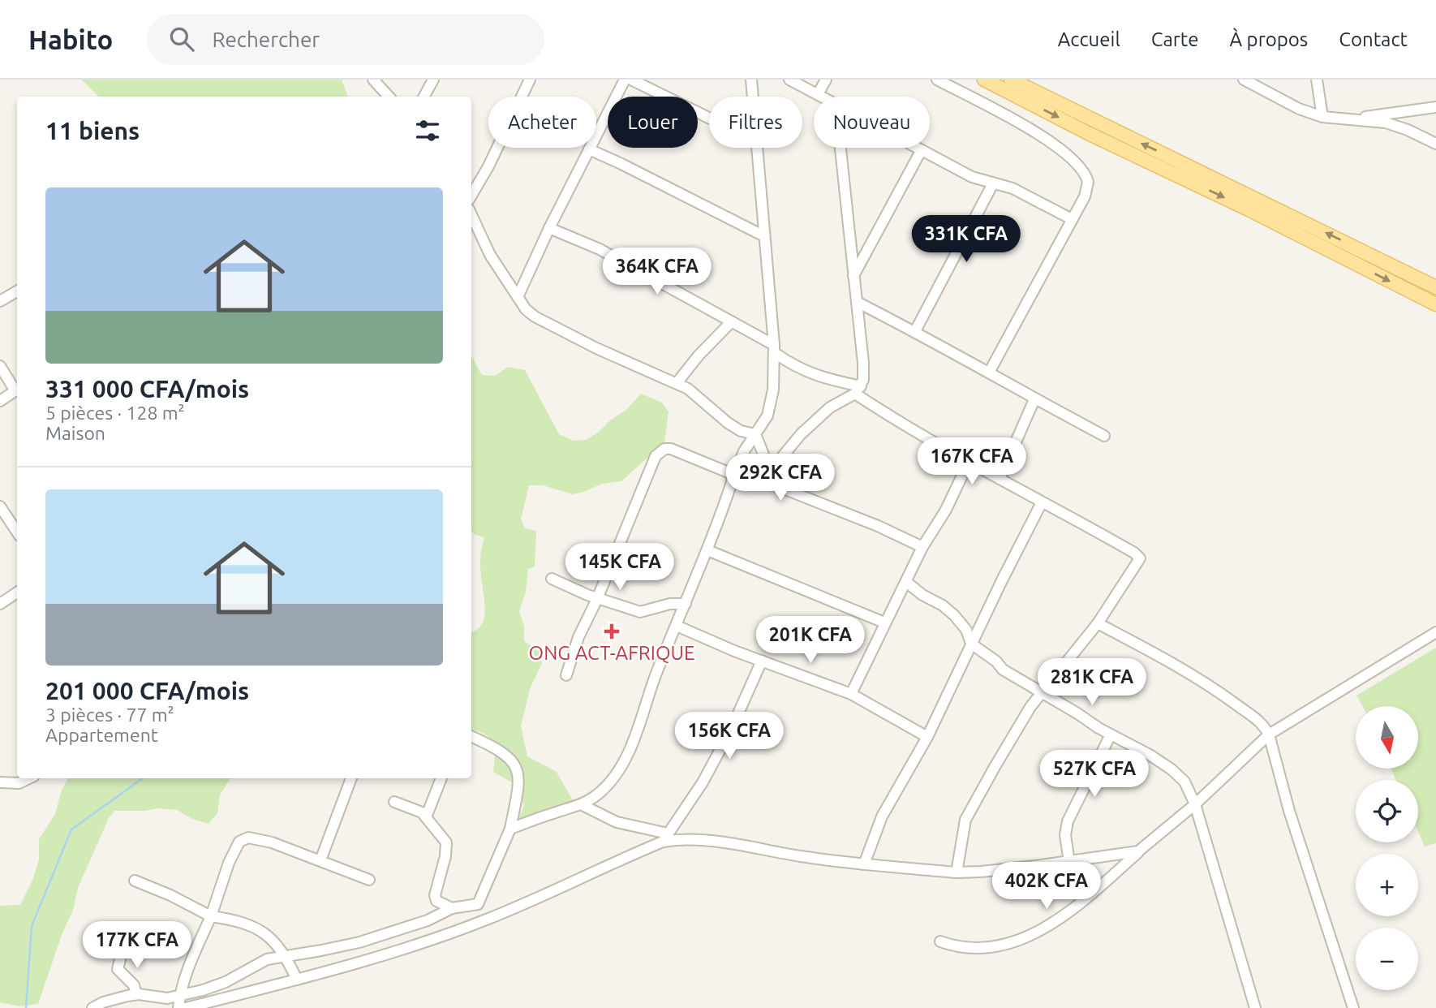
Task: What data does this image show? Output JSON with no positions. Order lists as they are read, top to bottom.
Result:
{
  "places": {
    "health": ["ONG ACT-AFRIQUE"]
  },
  "north": "bottom",
  "page": {
    "header": "Habito",
    "search": "Rechercher",
    "nav": [
      "Accueil",
      "Carte",
      "À propos",
      "Contact"
    ],
    "chip": [
      "Acheter",
      "Louer",
      "Filtres",
      "Nouveau"
    ],
    "heading": "11 biens",
    "list": [
      {
        "name": "331 000 CFA/mois",
        "note": "5 pièces · 128 m² · Maison"
      },
      {
        "name": "201 000 CFA/mois",
        "note": "3 pièces · 77 m² · Appartement"
      }
    ],
    "price": [
      "331K CFA",
      "364K CFA",
      "167K CFA",
      "292K CFA",
      "145K CFA",
      "201K CFA",
      "281K CFA",
      "156K CFA",
      "527K CFA",
      "402K CFA",
      "177K CFA"
    ],
    "map_buttons": ["+", "−"]
  }
}
